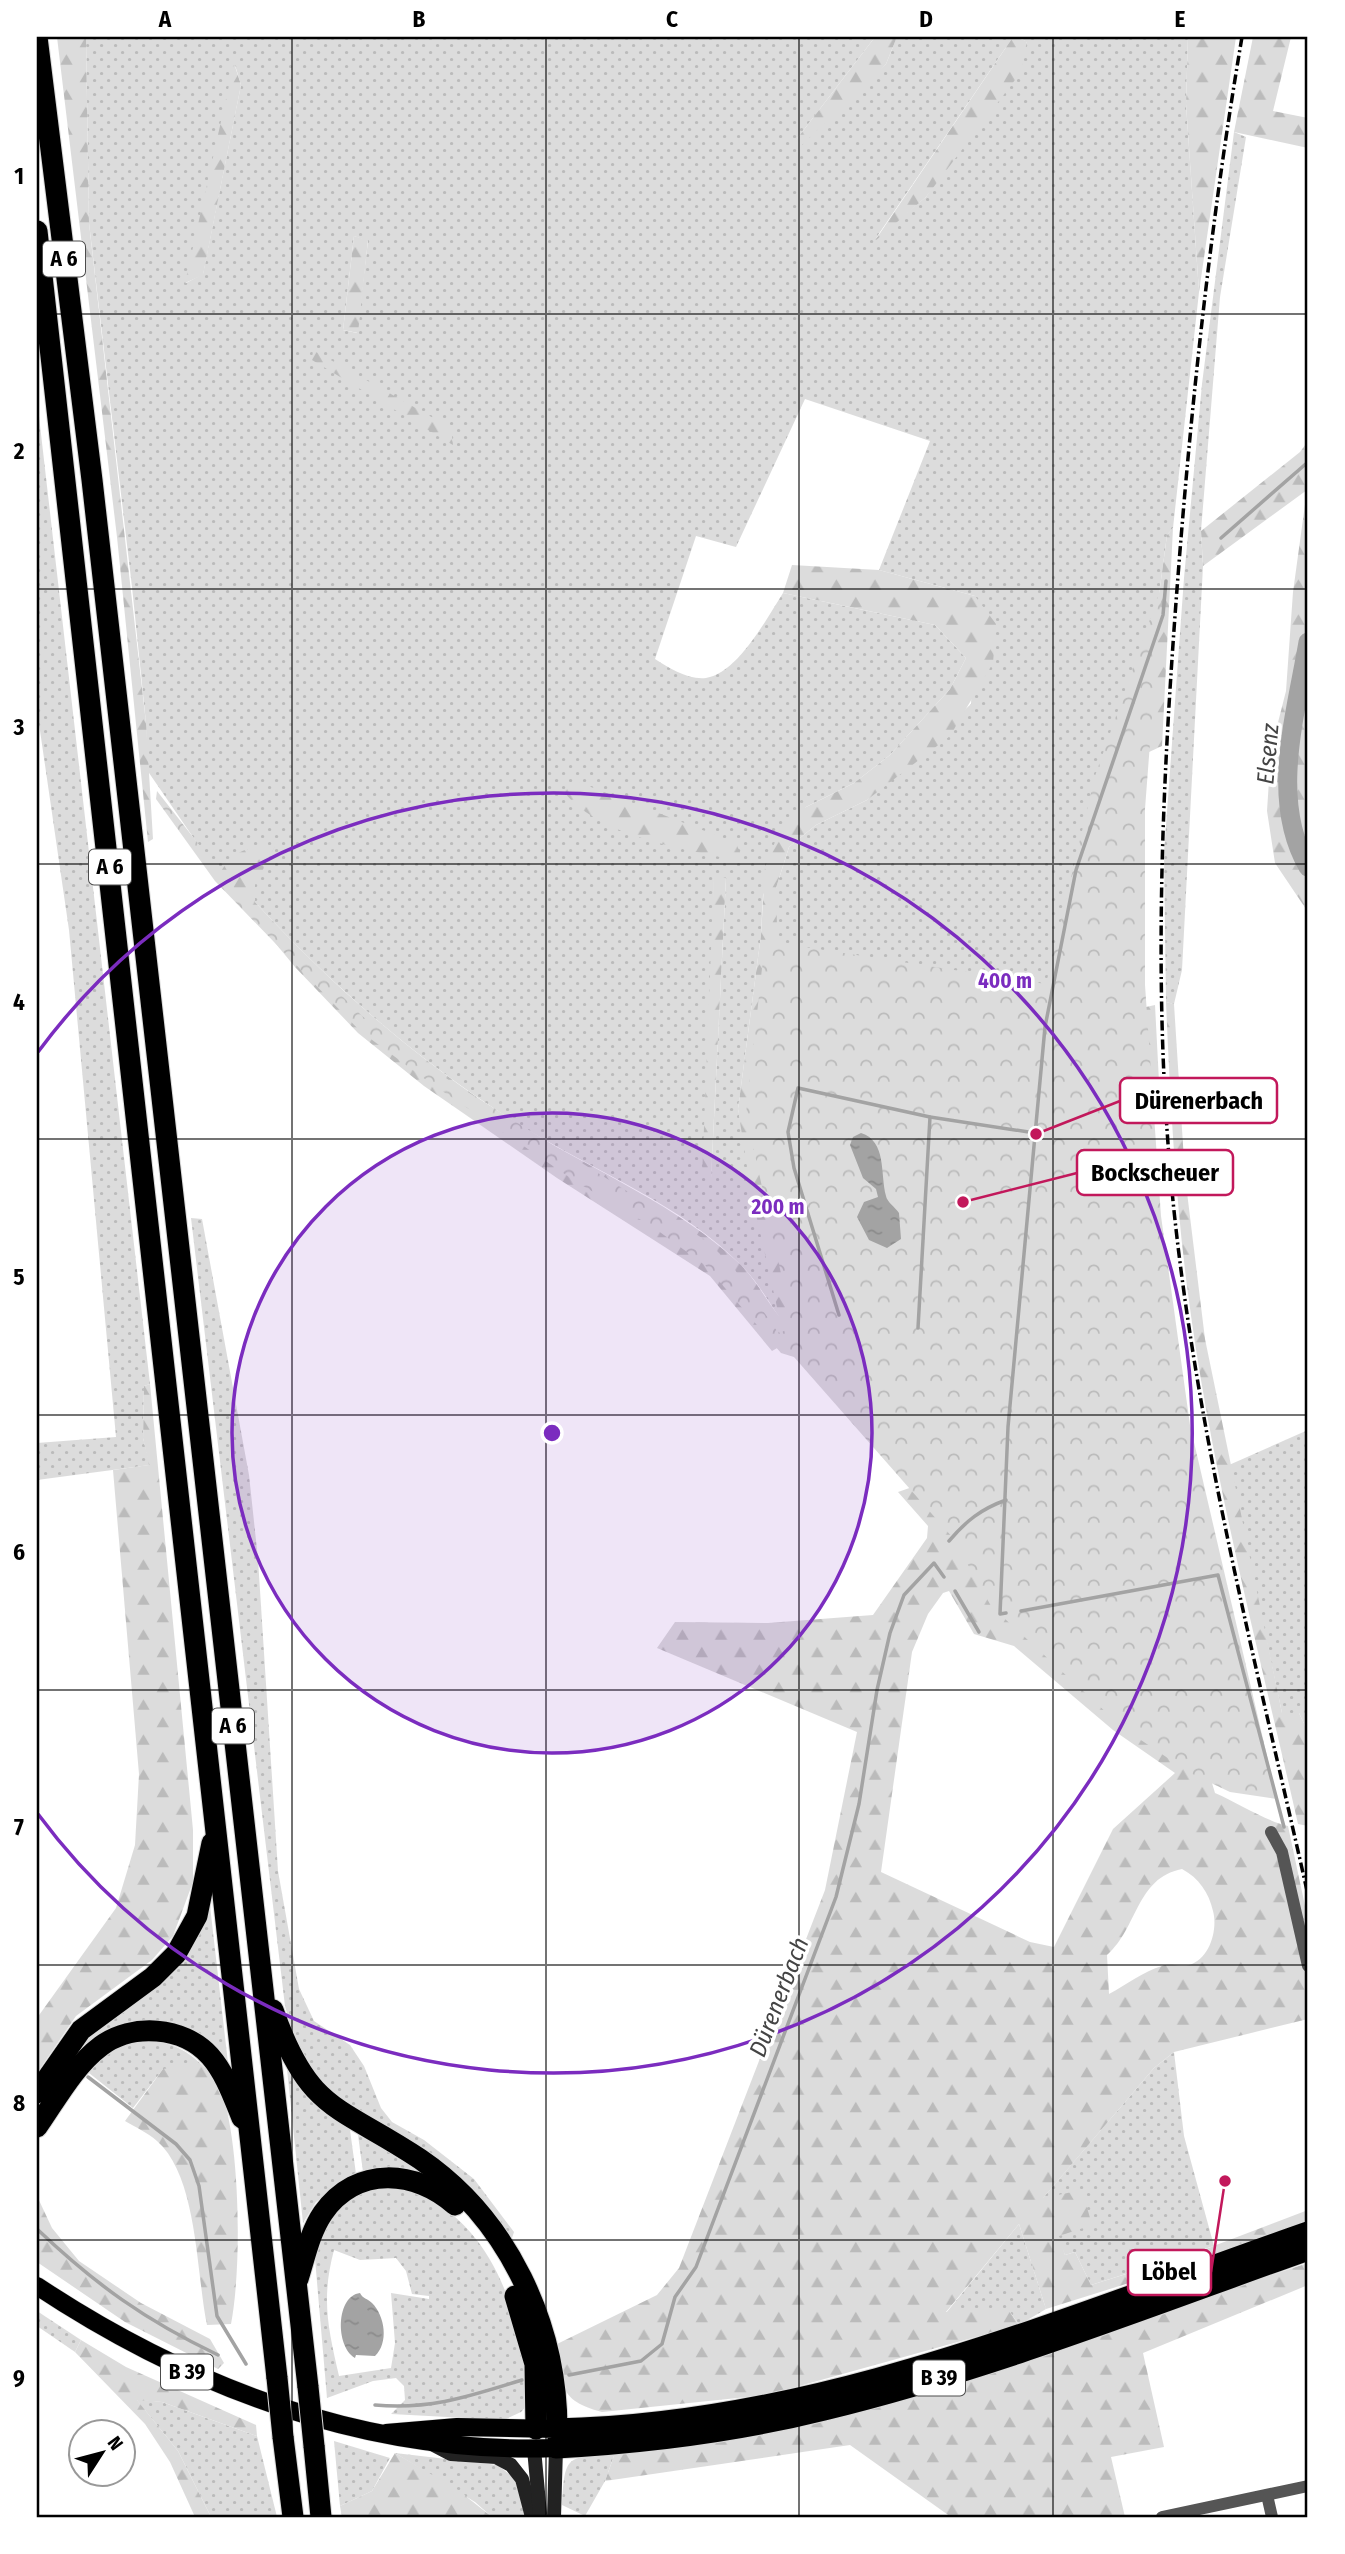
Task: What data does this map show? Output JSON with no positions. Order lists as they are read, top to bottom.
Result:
{
  "streets": {
    "highway": ["A 6", "B 39"]
  },
  "water": ["Elsenz", "Dürenerbach"],
  "places": ["Dürenerbach", "Bockscheuer", "Löbel"],
  "north": "top right",
  "grid": {
    "columns": [
      "A",
      "B",
      "C",
      "D",
      "E"
    ],
    "rows": [
      "1",
      "2",
      "3",
      "4",
      "5",
      "6",
      "7",
      "8",
      "9"
    ]
  },
  "rings": ["400 m", "200 m"]
}
